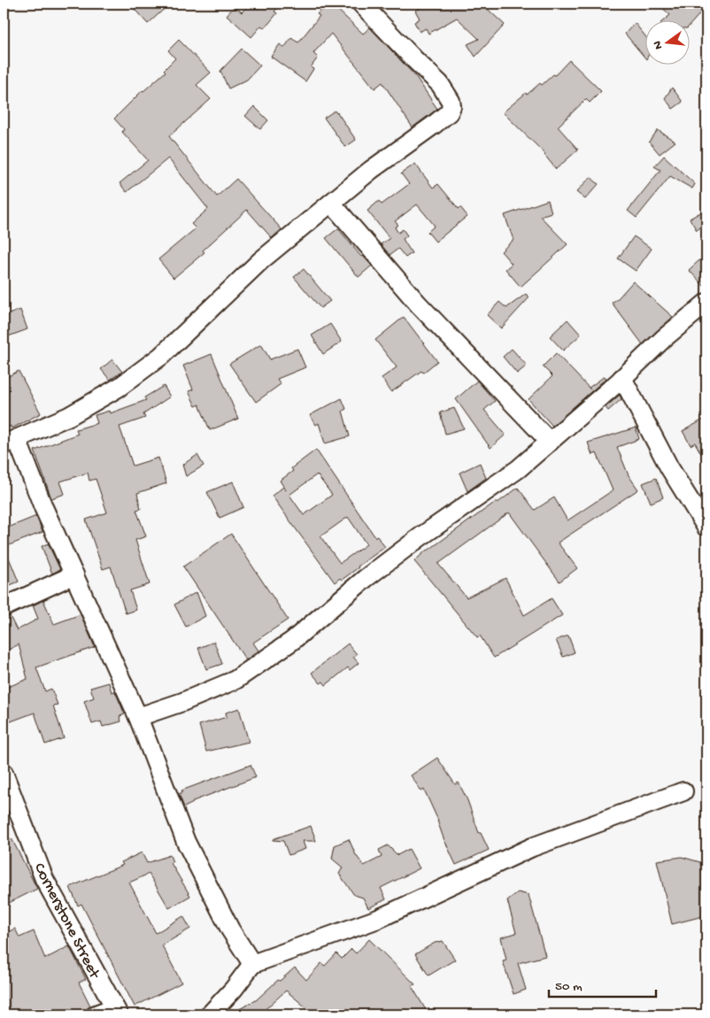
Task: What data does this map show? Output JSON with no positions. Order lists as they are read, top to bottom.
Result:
{
  "streets": {
    "street": ["Cornerstone Street"]
  },
  "scale_bar": "50 m",
  "north": "left"
}
